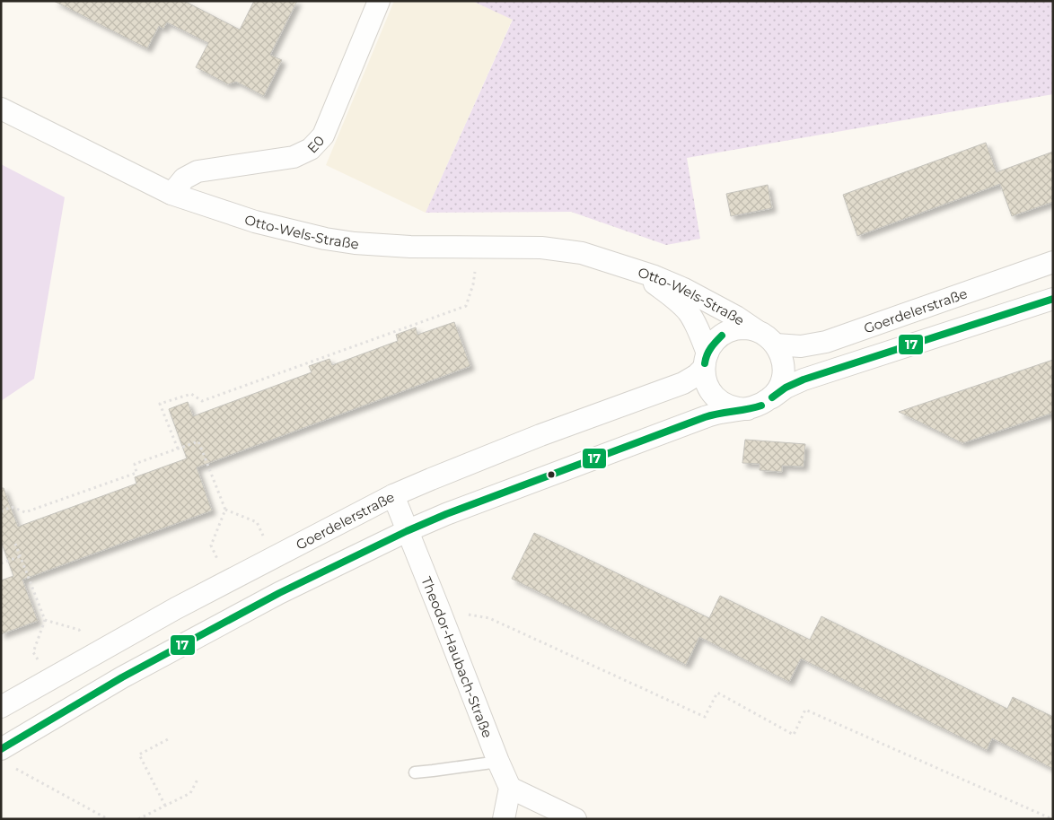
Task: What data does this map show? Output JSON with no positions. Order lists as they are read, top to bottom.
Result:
{
  "streets": {
    "street": [
      "E0",
      "Otto-Wels-Straße",
      "Goerdelerstraße",
      "Theodor-Haubach-Straße"
    ]
  },
  "crossings": [
    ["E0", "Otto-Wels-Straße"],
    ["Otto-Wels-Straße", "Goerdelerstraße"],
    ["Goerdelerstraße", "Theodor-Haubach-Straße"]
  ],
  "lines": ["transit line 17"]
}
